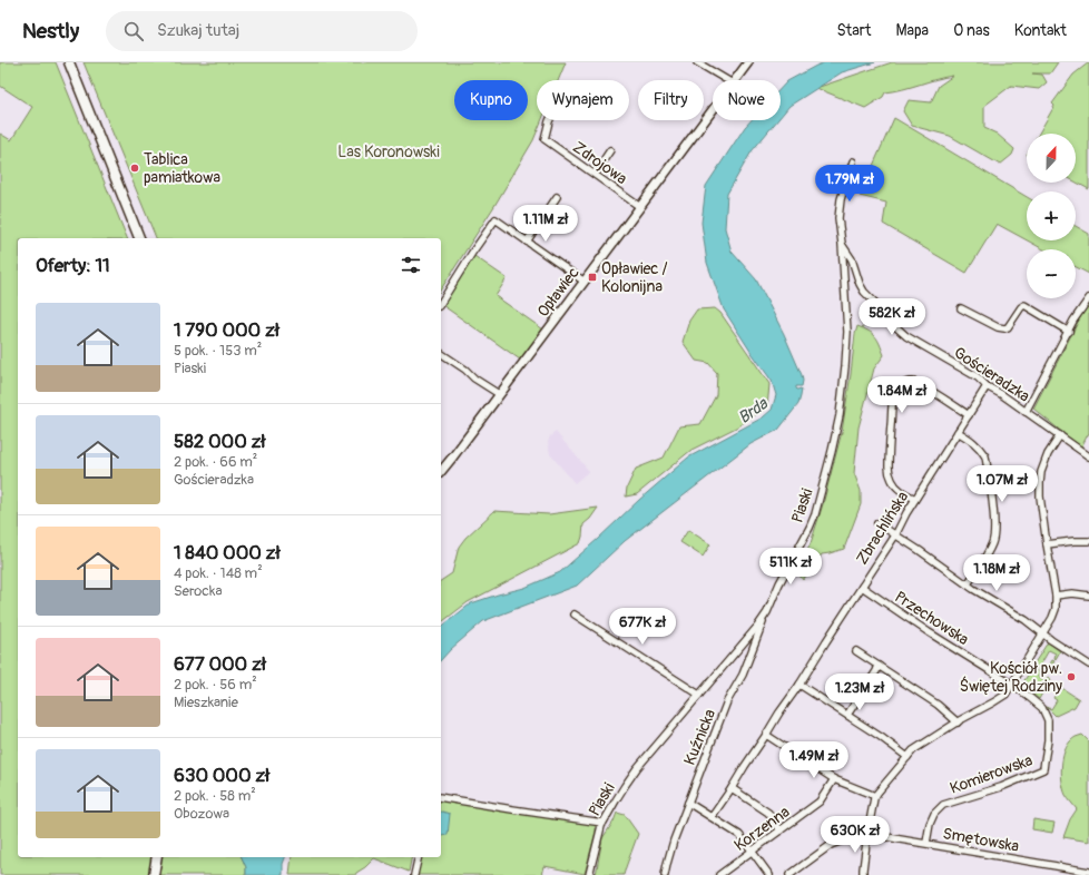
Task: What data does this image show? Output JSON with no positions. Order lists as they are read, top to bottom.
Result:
{
  "streets": {
    "street": [
      "Zdrojowa",
      "Opławiec",
      "Gościeradzka",
      "Piaski",
      "Zbrachlińska",
      "Przechowska",
      "Kuźnicka",
      "Komierowska",
      "Korzenna",
      "Smętowska"
    ]
  },
  "crossings": [
    ["Zdrojowa", "Opławiec"],
    ["Gościeradzka", "Piaski"],
    ["Gościeradzka", "Zbrachlińska"],
    ["Piaski", "Kuźnicka"],
    ["Zbrachlińska", "Przechowska"],
    ["Przechowska", "Komierowska"],
    ["Komierowska", "Smętowska"]
  ],
  "water": ["Brda"],
  "parks": ["Las Koronowski"],
  "places": {
    "other": ["Tablica pamiatkowa", "Kościół pw. Świętej Rodziny"],
    "transit": ["Opławiec / Kolonijna"]
  },
  "north": "top",
  "page": {
    "header": "Nestly",
    "search": "Szukaj tutaj",
    "nav": [
      "Start",
      "Mapa",
      "O nas",
      "Kontakt"
    ],
    "chip": [
      "Kupno",
      "Wynajem",
      "Filtry",
      "Nowe"
    ],
    "map_buttons": ["+", "−"],
    "price": [
      "1.79M zł",
      "1.11M zł",
      "582K zł",
      "1.84M zł",
      "1.07M zł",
      "511K zł",
      "1.18M zł",
      "677K zł",
      "1.23M zł",
      "1.49M zł",
      "630K zł"
    ],
    "heading": "Oferty: 11",
    "list": [
      {
        "name": "1 790 000 zł",
        "note": "5 pok. · 153 m² · Piaski"
      },
      {
        "name": "582 000 zł",
        "note": "2 pok. · 66 m² · Gościeradzka"
      },
      {
        "name": "1 840 000 zł",
        "note": "4 pok. · 148 m² · Serocka"
      },
      {
        "name": "677 000 zł",
        "note": "2 pok. · 56 m² · Mieszkanie"
      },
      {
        "name": "630 000 zł",
        "note": "2 pok. · 58 m² · Obozowa"
      }
    ]
  }
}
